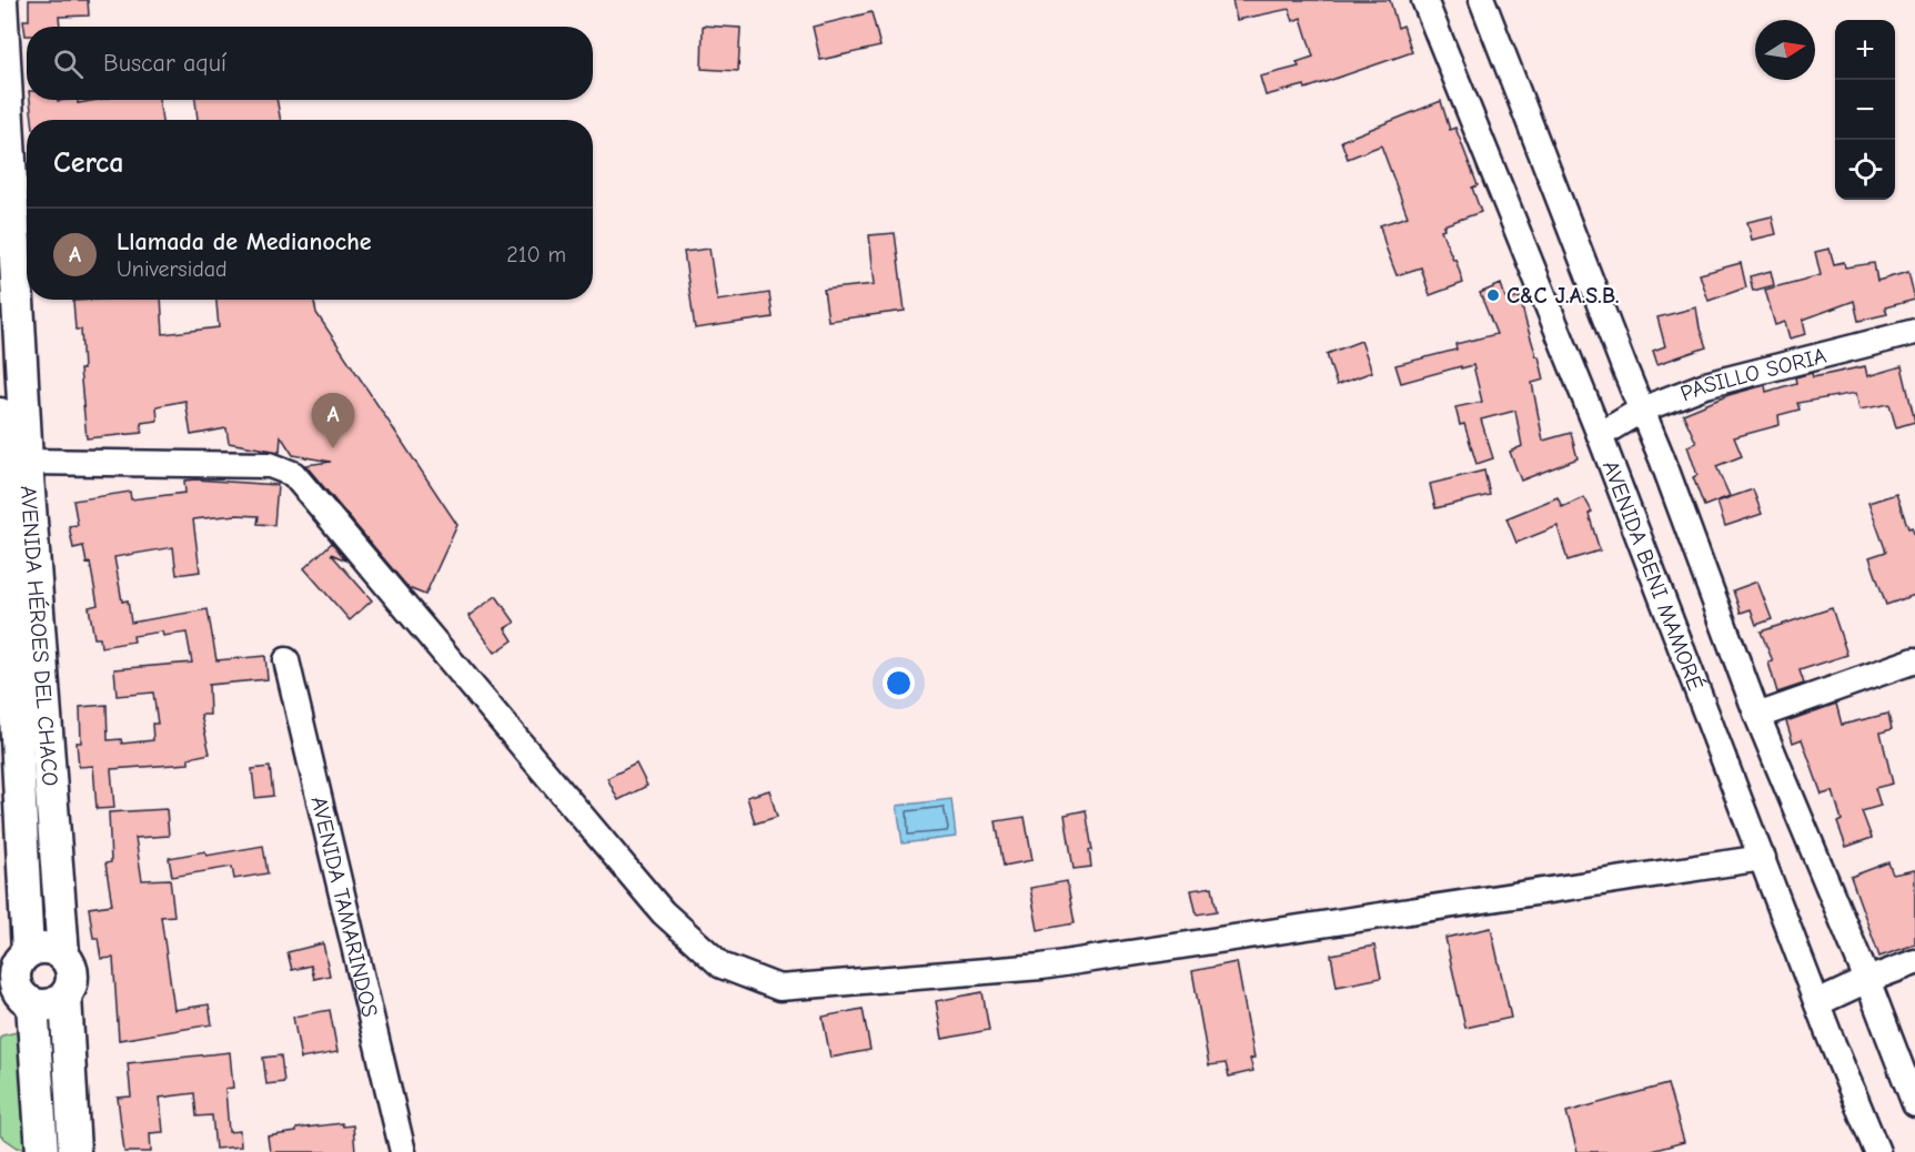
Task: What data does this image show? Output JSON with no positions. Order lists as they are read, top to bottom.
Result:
{
  "streets": {
    "main road": ["AVENIDA HÉROES DEL CHACO"],
    "street": ["PASILLO SORIA", "AVENIDA BENI MAMORÉ", "AVENIDA TAMARINDOS"]
  },
  "crossings": [
    ["PASILLO SORIA", "AVENIDA BENI MAMORÉ"]
  ],
  "places": ["C&C J.A.S.B."],
  "north": "right",
  "page": {
    "map_buttons": ["+", "−"],
    "search": "Buscar aquí",
    "heading": "Cerca",
    "list": [
      {
        "mark": "A",
        "name": "Llamada de Medianoche",
        "note": "Universidad",
        "value": "210 m"
      }
    ],
    "pins": "A"
  }
}
